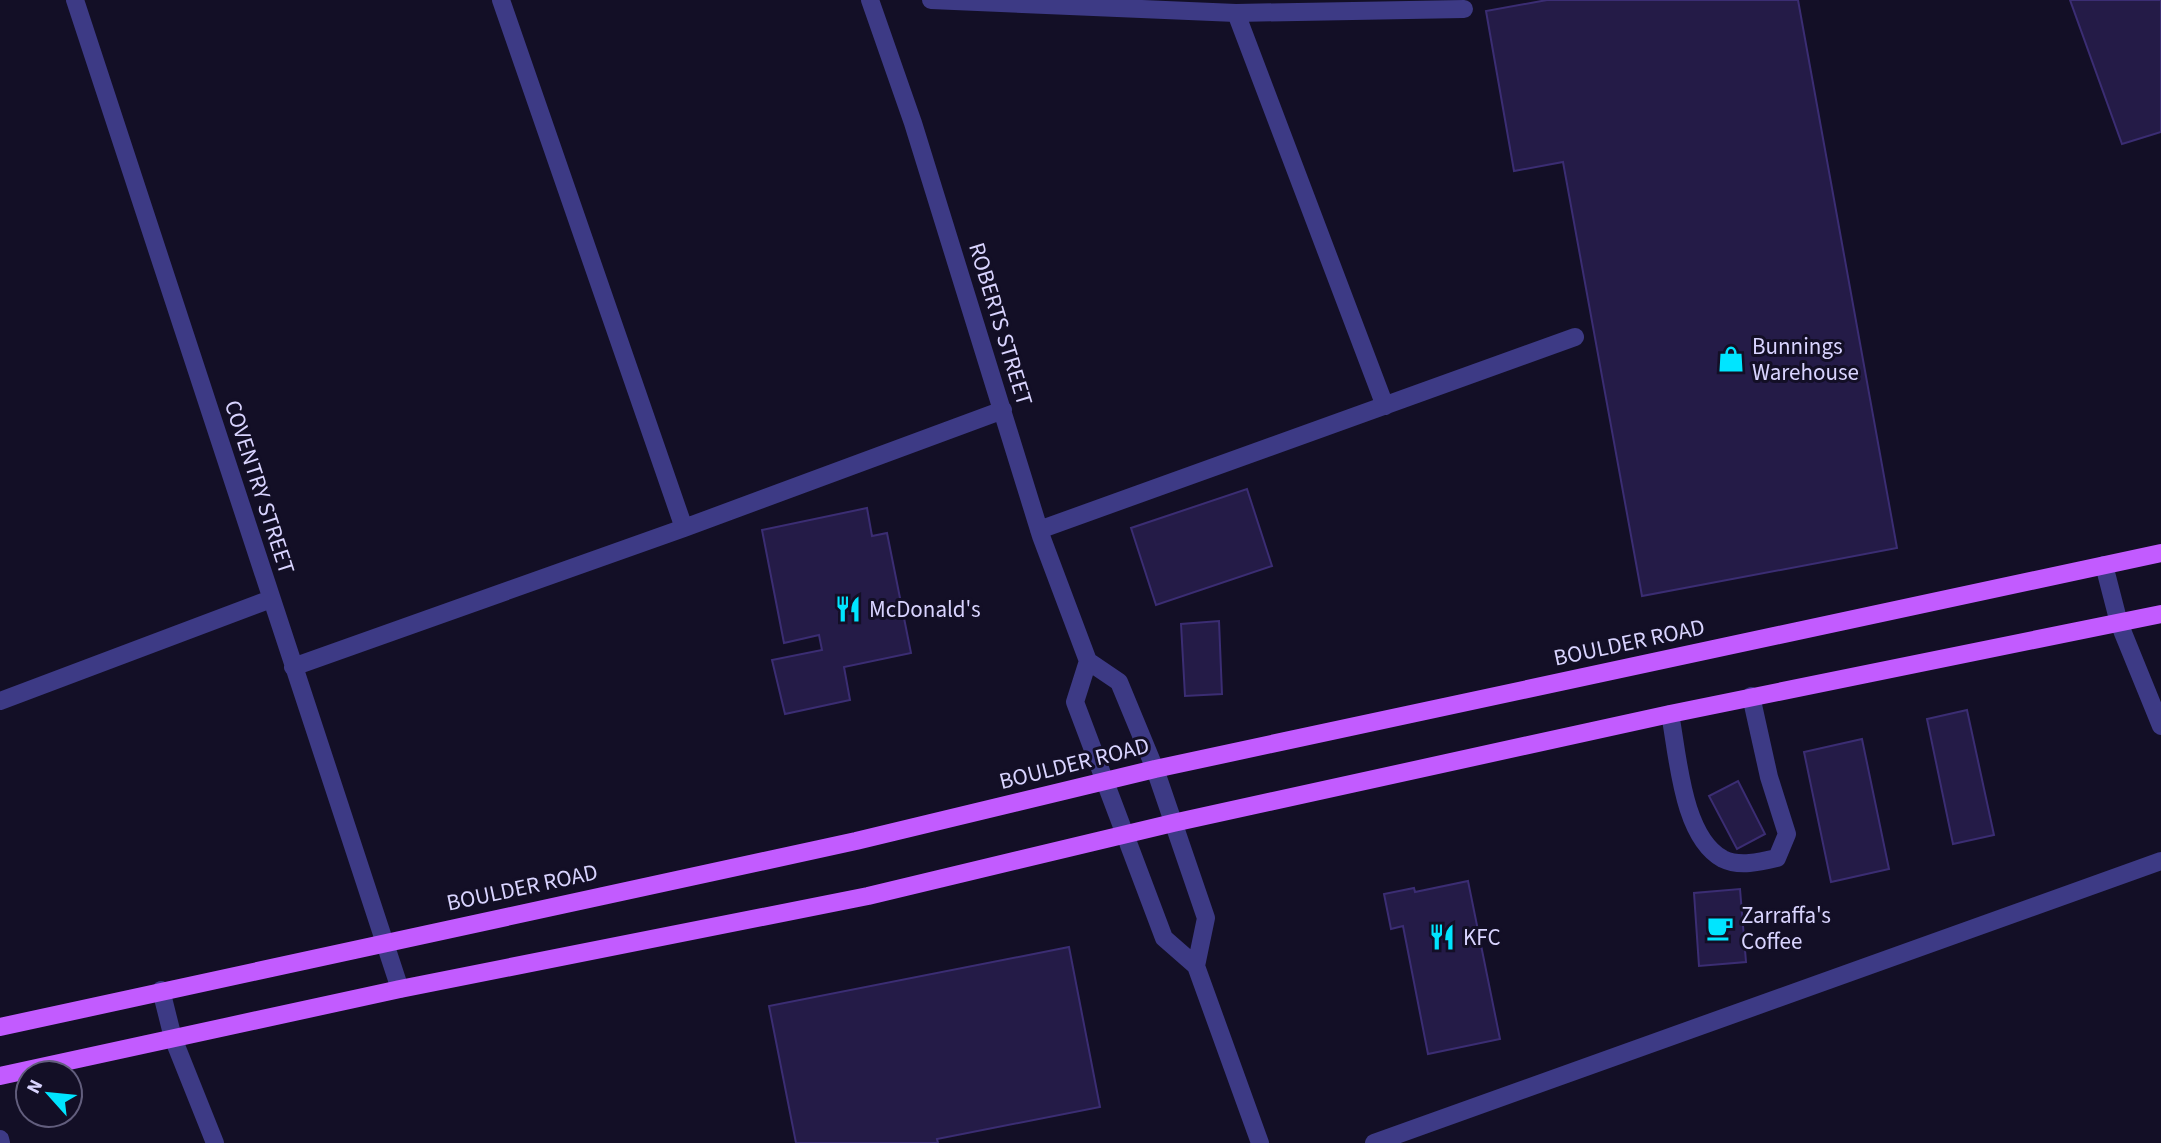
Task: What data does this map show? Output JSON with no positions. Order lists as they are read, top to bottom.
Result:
{
  "streets": {
    "main road": ["BOULDER ROAD"],
    "street": ["ROBERTS STREET", "COVENTRY STREET"]
  },
  "crossings": [
    ["COVENTRY STREET", "BOULDER ROAD"]
  ],
  "places": {
    "shop": ["Bunnings Warehouse"],
    "restaurant": ["McDonald's", "KFC"],
    "cafe": ["Zarraffa's Coffee"]
  },
  "north": "top left"
}
